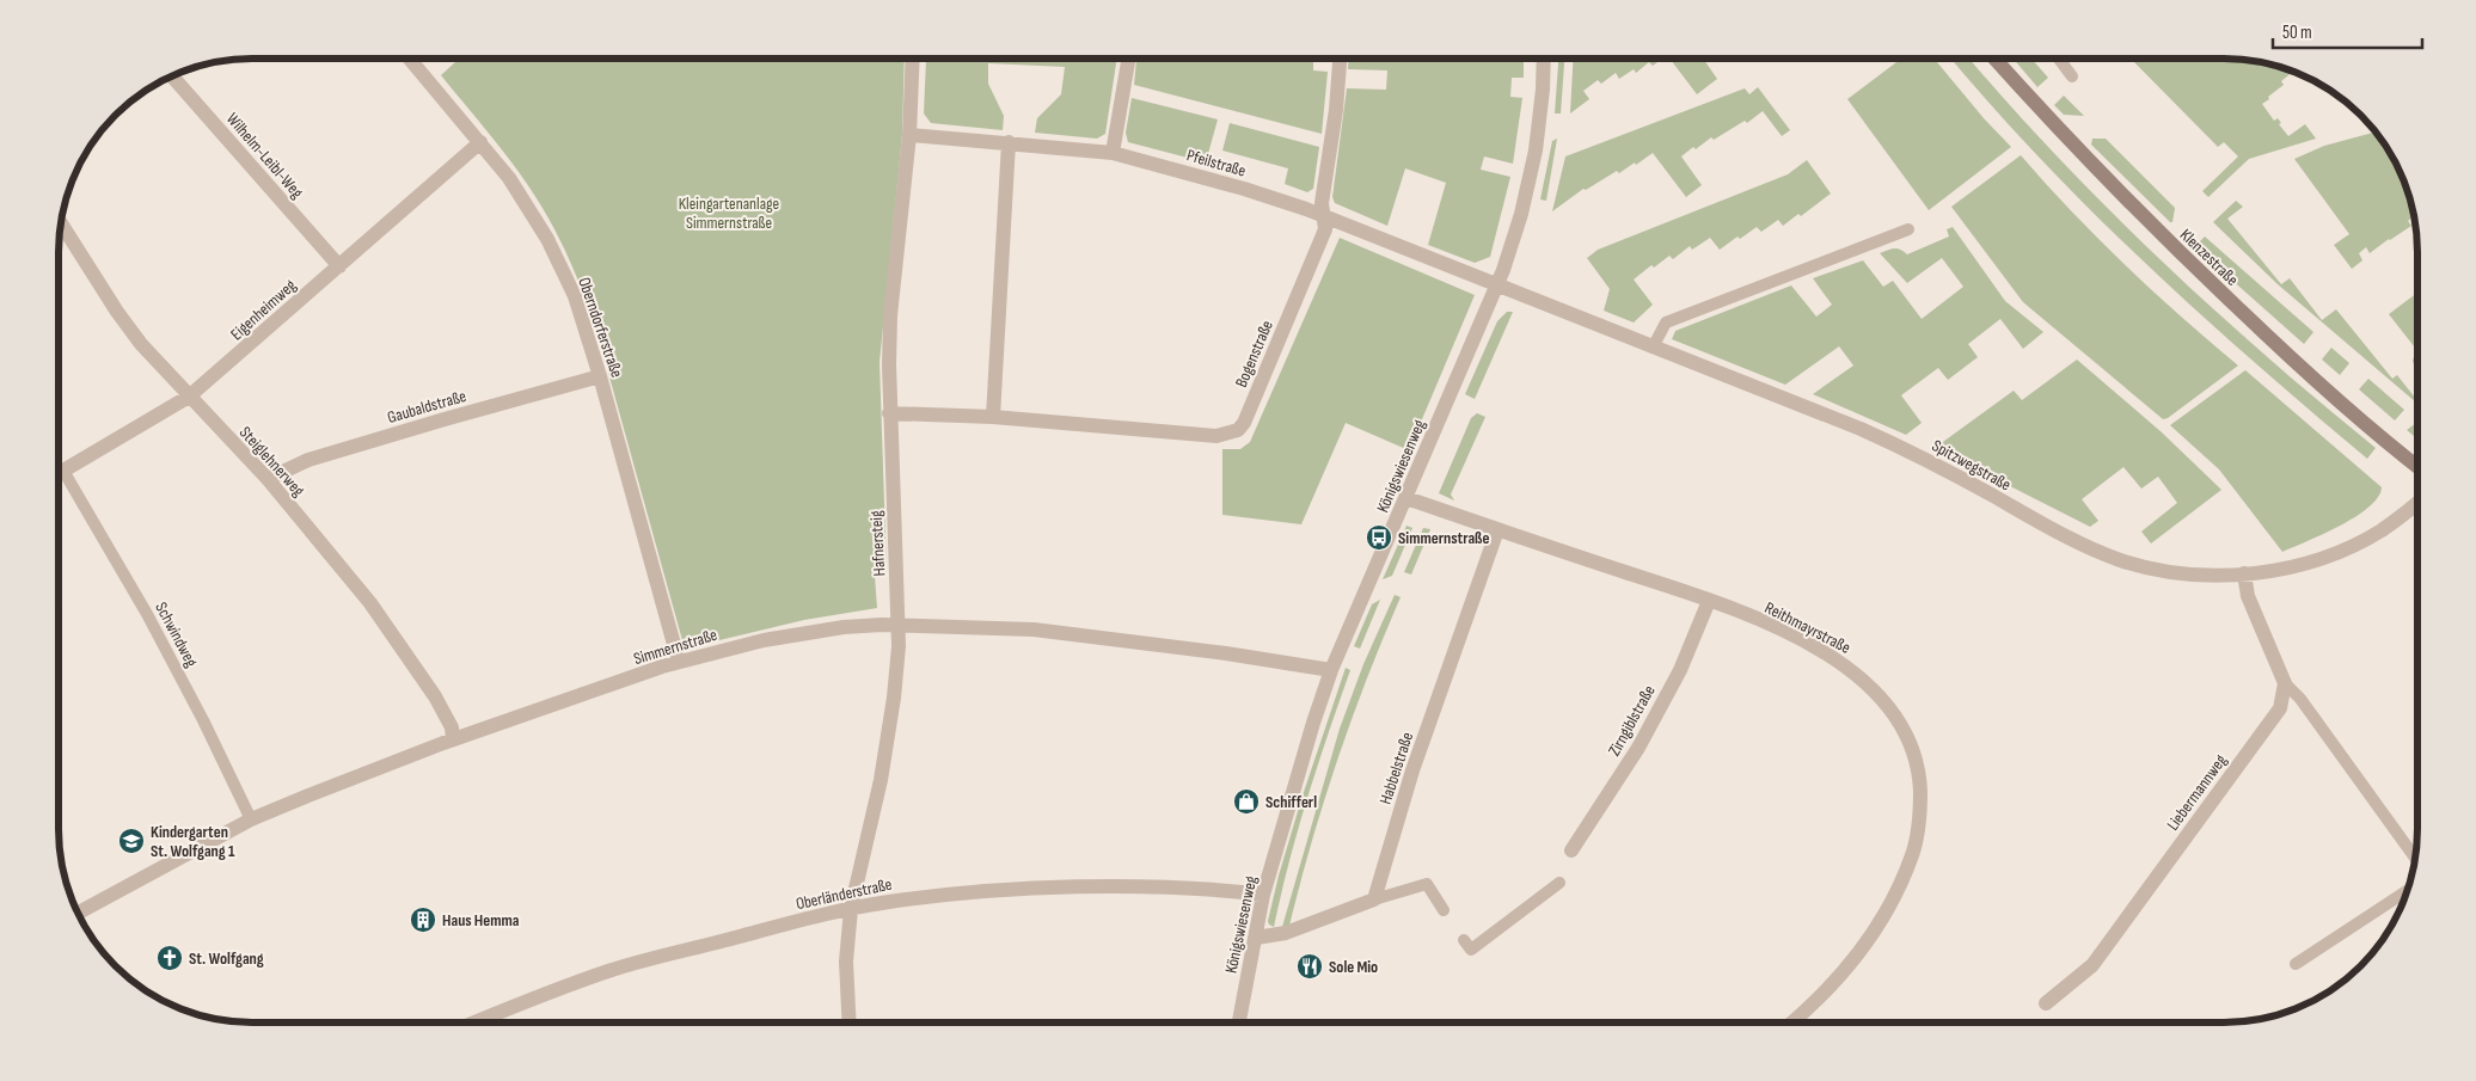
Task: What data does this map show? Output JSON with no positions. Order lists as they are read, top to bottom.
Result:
{
  "streets": {
    "street": [
      "Wilhelm-Leibl-Weg",
      "Pfeilstraße",
      "Klenzestraße",
      "Eigenheimweg",
      "Oberndorferstraße",
      "Bogenstraße",
      "Gaubaldstraße",
      "Steiglehnerweg",
      "Spitzwegstraße",
      "Königswiesenweg",
      "Hafnersteig",
      "Reithmayrstraße",
      "Simmernstraße",
      "Zirngiblstraße",
      "Habbelstraße",
      "Liebermannweg",
      "Oberländerstraße"
    ],
    "lane": ["Schwindweg"]
  },
  "crossings": [
    ["Wilhelm-Leibl-Weg", "Eigenheimweg"],
    ["Pfeilstraße", "Bogenstraße"],
    ["Pfeilstraße", "Spitzwegstraße"],
    ["Pfeilstraße", "Königswiesenweg"],
    ["Pfeilstraße", "Hafnersteig"],
    ["Eigenheimweg", "Oberndorferstraße"],
    ["Eigenheimweg", "Steiglehnerweg"],
    ["Eigenheimweg", "Schwindweg"],
    ["Oberndorferstraße", "Gaubaldstraße"],
    ["Oberndorferstraße", "Simmernstraße"],
    ["Bogenstraße", "Hafnersteig"],
    ["Gaubaldstraße", "Steiglehnerweg"],
    ["Steiglehnerweg", "Simmernstraße"],
    ["Spitzwegstraße", "Königswiesenweg"],
    ["Königswiesenweg", "Reithmayrstraße"],
    ["Königswiesenweg", "Simmernstraße"],
    ["Königswiesenweg", "Oberländerstraße"],
    ["Hafnersteig", "Simmernstraße"],
    ["Hafnersteig", "Oberländerstraße"],
    ["Reithmayrstraße", "Zirngiblstraße"],
    ["Reithmayrstraße", "Habbelstraße"],
    ["Schwindweg", "Simmernstraße"]
  ],
  "parks": ["Kleingartenanlage Simmernstraße"],
  "places": {
    "bus stop": ["Simmernstraße"],
    "shop": ["Schifferl"],
    "school or university": ["Kindergarten St. Wolfgang 1"],
    "building": ["Haus Hemma"],
    "church": ["St. Wolfgang"],
    "restaurant": ["Sole Mio"]
  },
  "scale_bar": "50 m"
}
